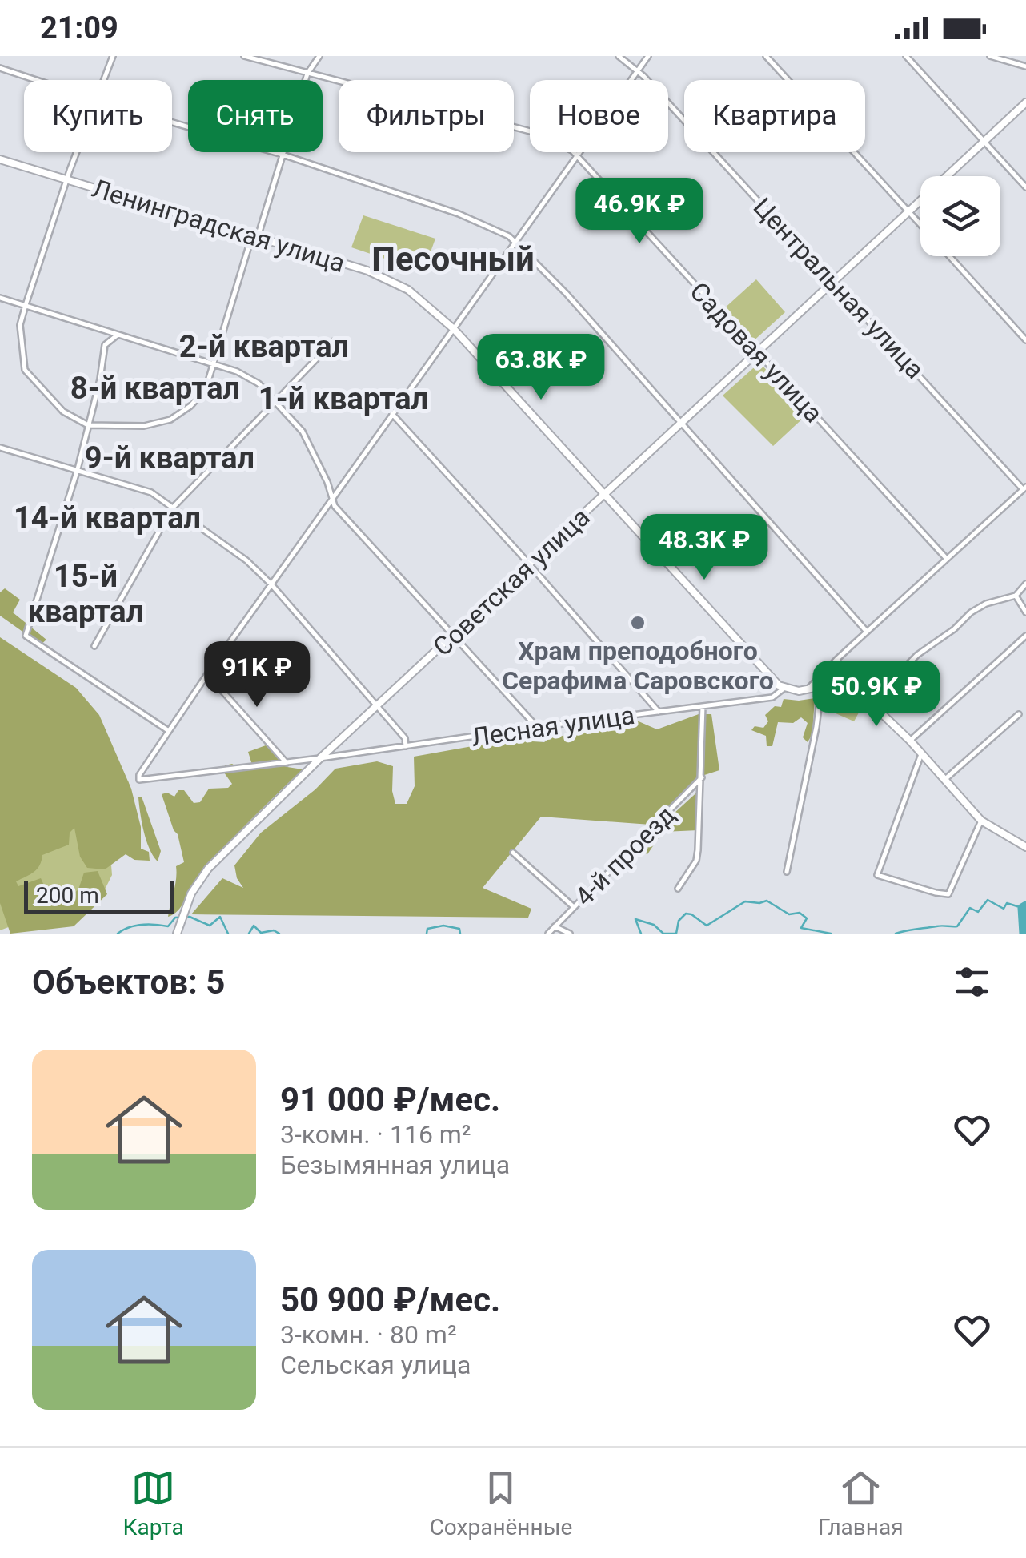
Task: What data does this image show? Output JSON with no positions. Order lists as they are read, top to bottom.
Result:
{
  "streets": {
    "main road": ["Ленинградская улица", "Советская улица", "Лесная улица"],
    "street": ["Центральная улица", "Садовая улица", "4-й проезд"]
  },
  "crossings": [
    ["Ленинградская улица", "Советская улица"],
    ["Ленинградская улица", "Лесная улица"],
    ["Центральная улица", "Советская улица"],
    ["Садовая улица", "Советская улица"],
    ["Советская улица", "Лесная улица"]
  ],
  "districts": [
    "Песочный",
    "2-й квартал",
    "8-й квартал",
    "1-й квартал",
    "9-й квартал",
    "14-й квартал",
    "15-й квартал"
  ],
  "places": ["Храм преподобного Серафима Саровского"],
  "scale_bar": "200 m",
  "page": {
    "status": "21:09",
    "chip": [
      "Купить",
      "Снять",
      "Фильтры",
      "Новое",
      "Квартира"
    ],
    "price": [
      "46.9K ₽",
      "63.8K ₽",
      "48.3K ₽",
      "91K ₽",
      "50.9K ₽"
    ],
    "scale": "200 m",
    "heading": "Объектов: 5",
    "list": [
      {
        "name": "91 000 ₽/мес.",
        "note": "3-комн. · 116 m² · Безымянная улица"
      },
      {
        "name": "50 900 ₽/мес.",
        "note": "3-комн. · 80 m² · Сельская улица"
      }
    ],
    "tabs": ["Карта", "Сохранённые", "Главная"]
  }
}
